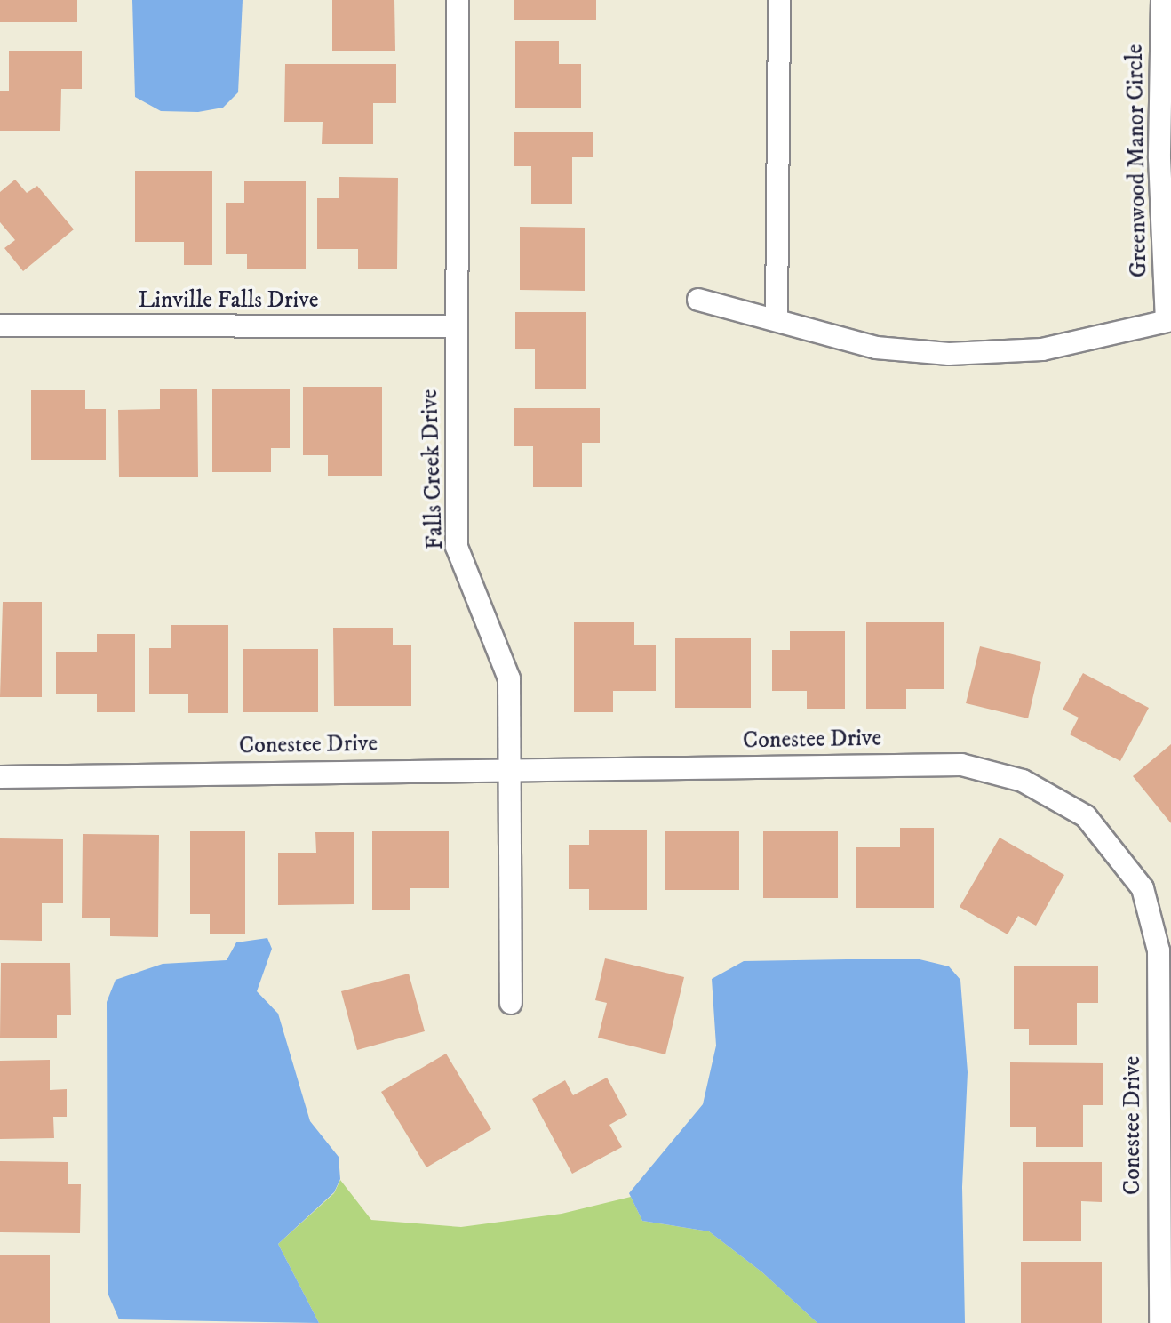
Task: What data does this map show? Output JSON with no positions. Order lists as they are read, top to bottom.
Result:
{
  "streets": {
    "street": [
      "Greenwood Manor Circle",
      "Linville Falls Drive",
      "Falls Creek Drive",
      "Conestee Drive"
    ]
  },
  "crossings": [
    ["Linville Falls Drive", "Falls Creek Drive"],
    ["Falls Creek Drive", "Conestee Drive"]
  ]
}
